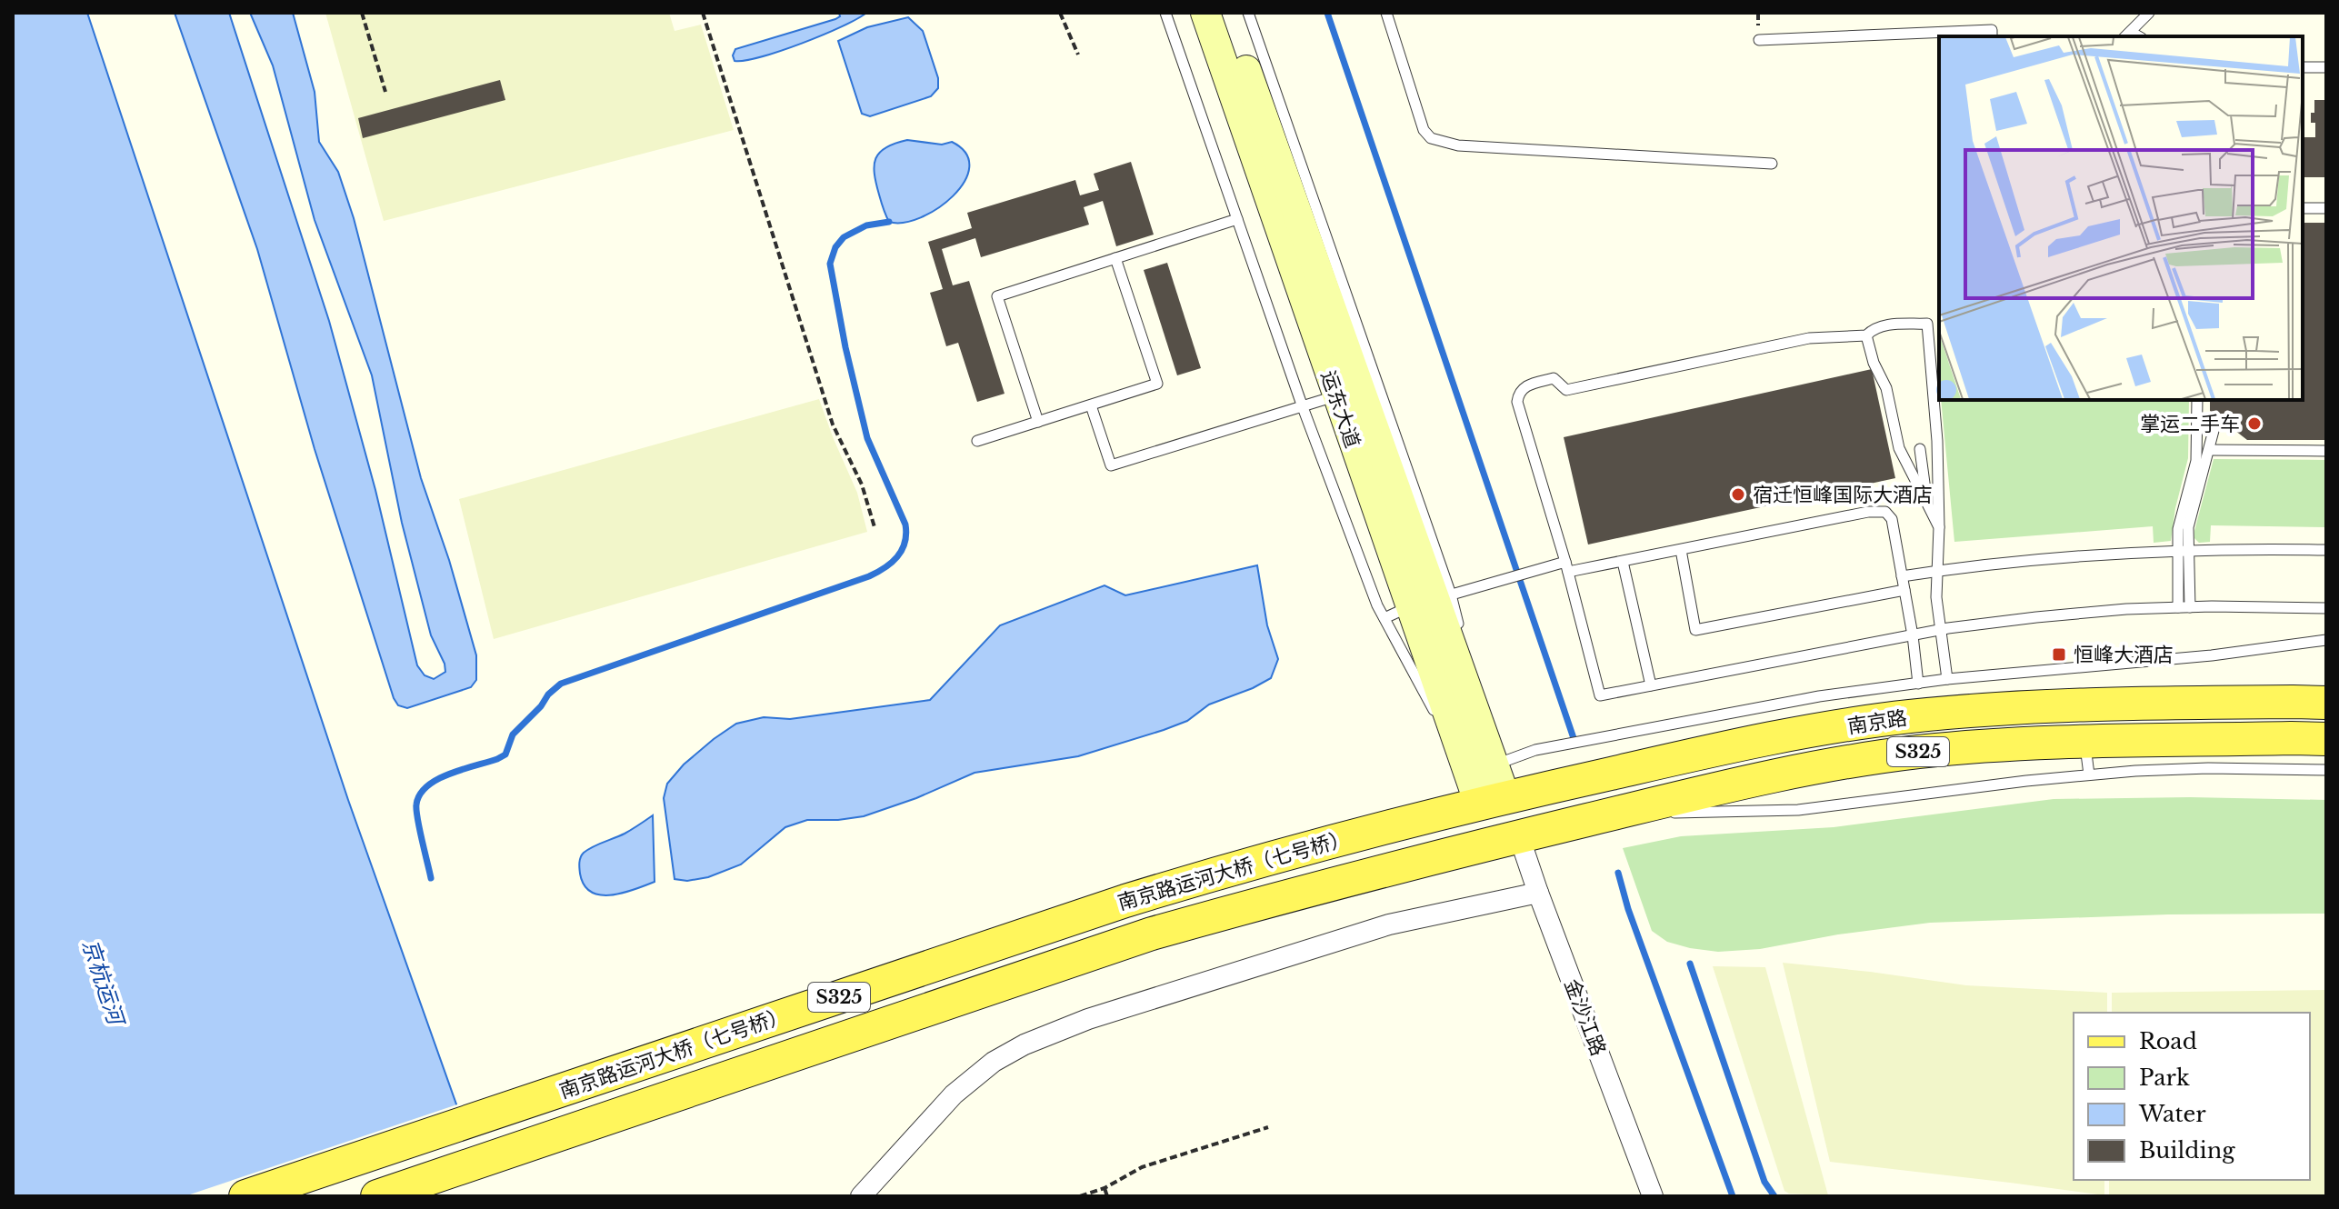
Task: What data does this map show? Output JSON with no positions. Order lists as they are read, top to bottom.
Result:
{
  "streets": {
    "main road": [
      "运东大道",
      "南京路",
      "S325",
      "南京路运河大桥（七号桥）"
    ],
    "street": ["金沙江路"]
  },
  "crossings": [
    ["运东大道", "南京路"],
    ["运东大道", "南京路运河大桥（七号桥）"],
    ["南京路", "南京路运河大桥（七号桥）"],
    ["南京路", "金沙江路"]
  ],
  "water": ["京杭运河"],
  "places": {
    "other": ["掌运二手车", "宿迁恒峰国际大酒店"],
    "transit": ["恒峰大酒店"]
  },
  "legend": [
    "Road",
    "Park",
    "Water",
    "Building"
  ]
}
